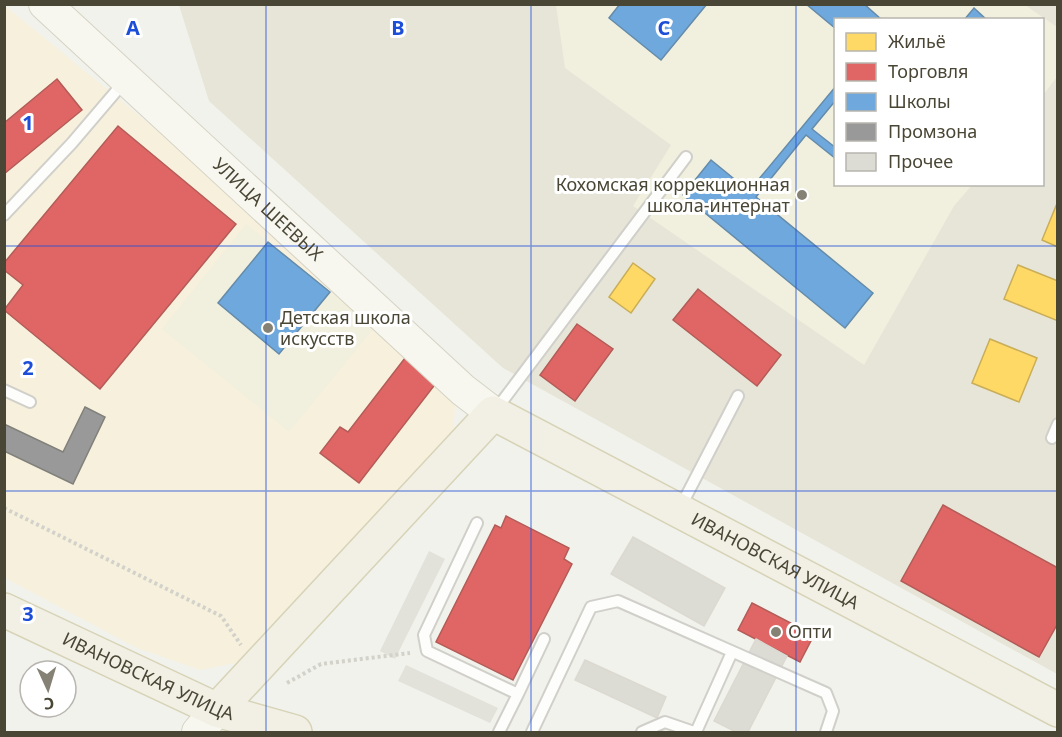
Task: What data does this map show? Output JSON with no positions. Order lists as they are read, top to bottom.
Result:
{
  "streets": {
    "main road": ["УЛИЦА ШЕЕВЫХ", "ИВАНОВСКАЯ УЛИЦА"]
  },
  "crossings": [
    ["УЛИЦА ШЕЕВЫХ", "ИВАНОВСКАЯ УЛИЦА"]
  ],
  "places": ["Кохомская коррекционная школа-интернат", "Детская школа искусств", "Опти"],
  "legend": [
    "Жильё",
    "Торговля",
    "Школы",
    "Промзона",
    "Прочее"
  ],
  "north": "bottom",
  "grid": {
    "columns": ["A", "B", "C"],
    "rows": ["1", "2", "3"]
  }
}
